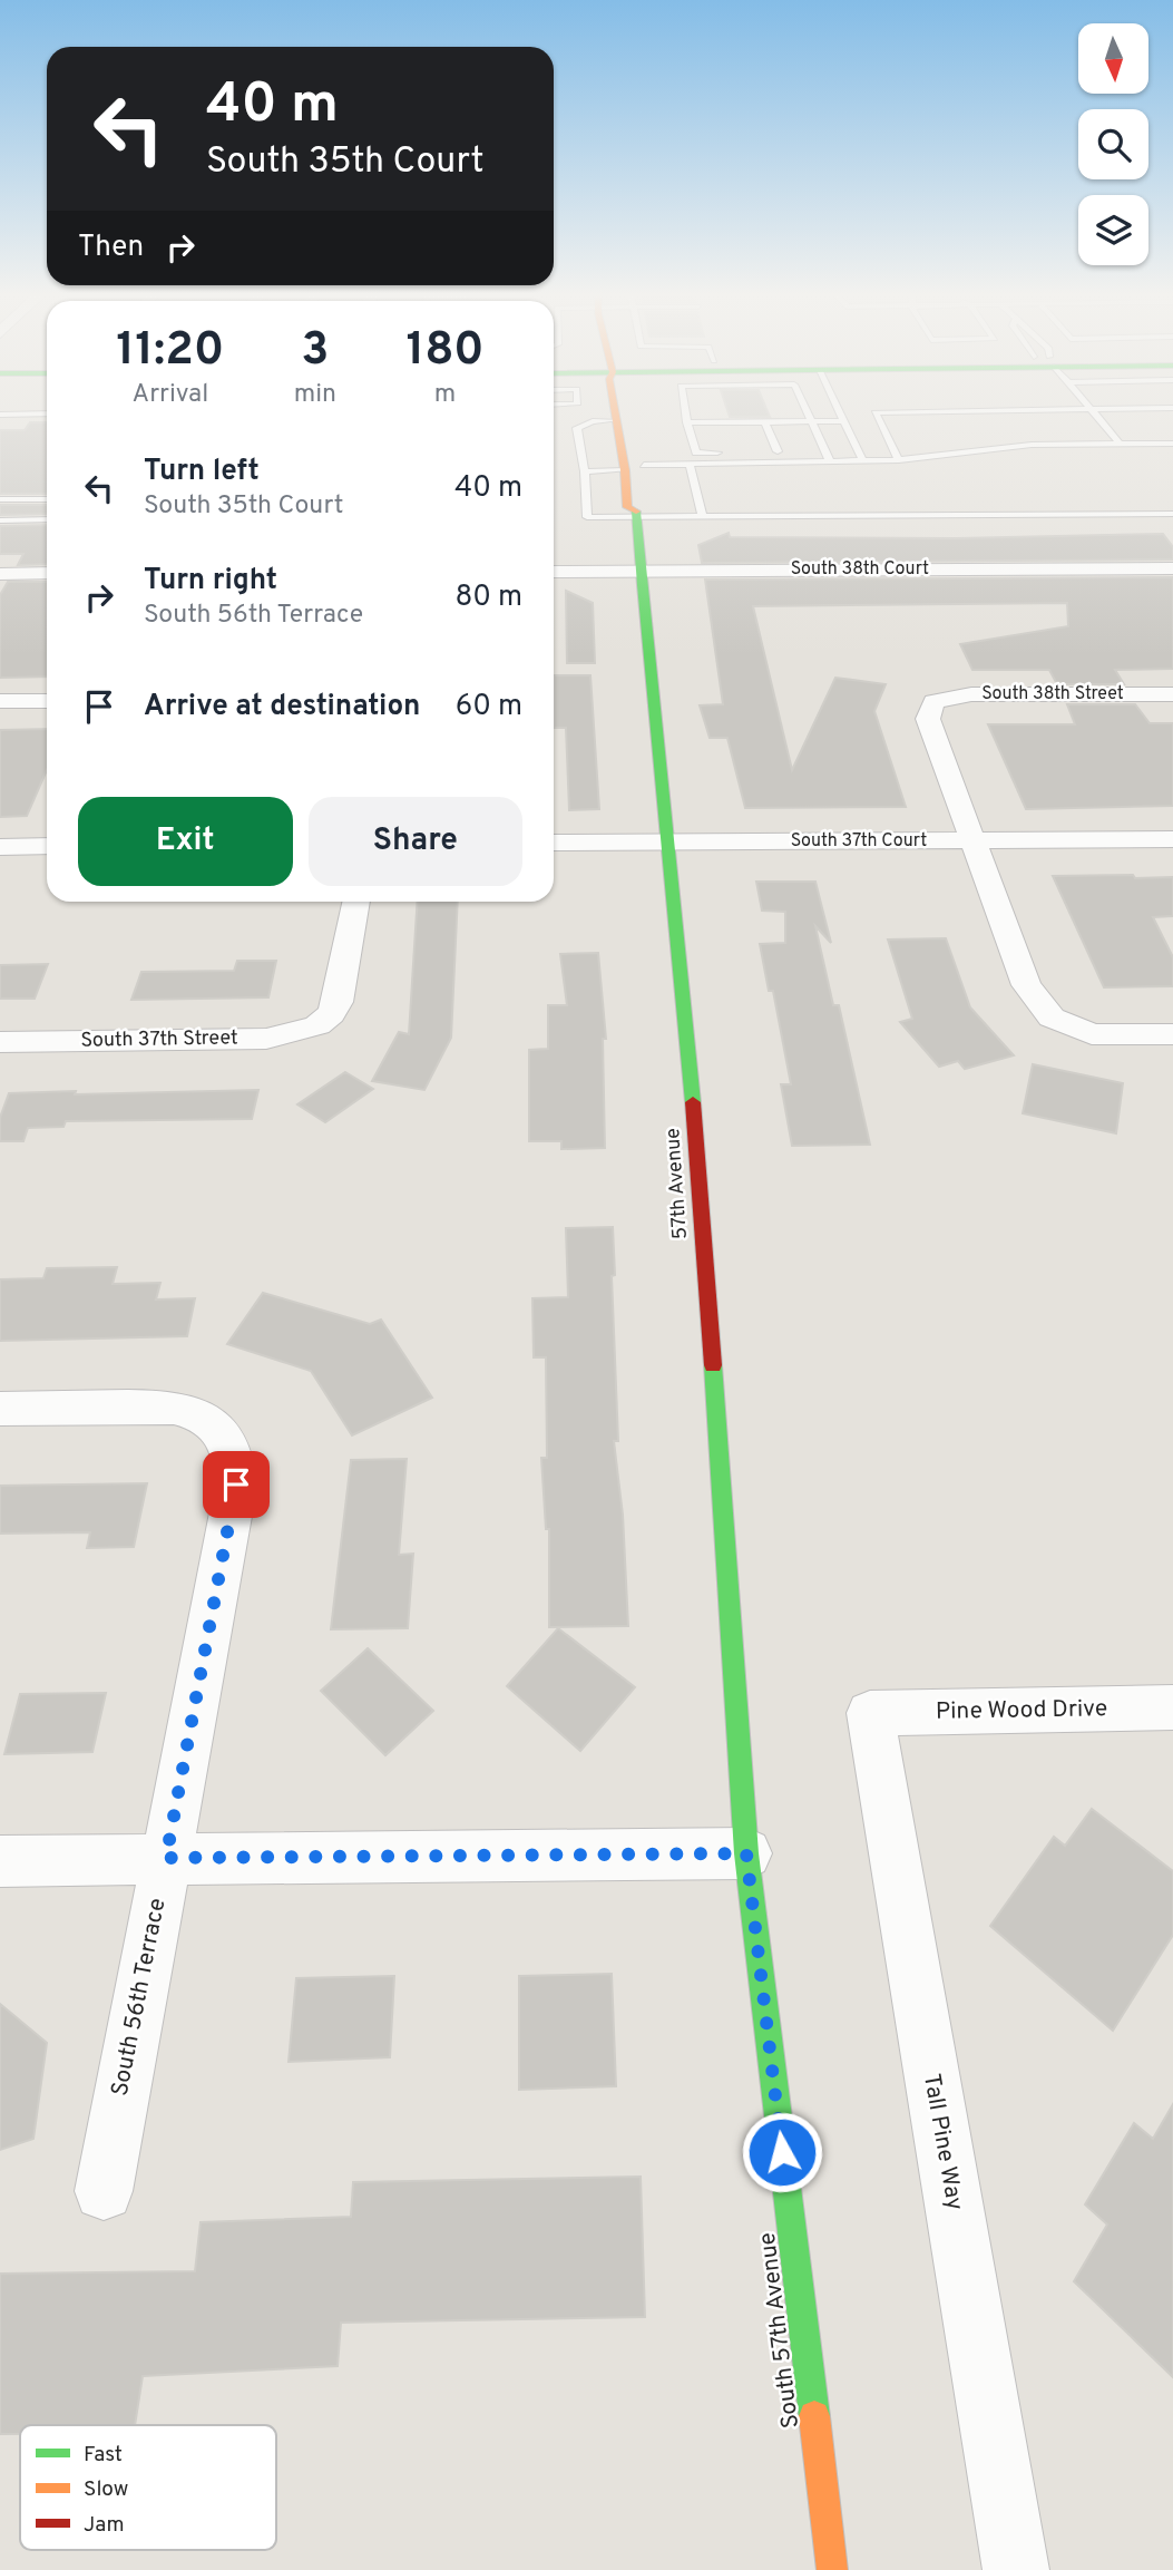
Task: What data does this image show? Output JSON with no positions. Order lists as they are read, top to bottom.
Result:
{
  "streets": {
    "street": [
      "South 38th Court",
      "South 38th Street",
      "South 37th Court",
      "South 37th Street",
      "57th Avenue",
      "Pine Wood Drive",
      "South 56th Terrace",
      "Tall Pine Way",
      "South 57th Avenue"
    ]
  },
  "crossings": [
    ["South 38th Court", "57th Avenue"],
    ["South 38th Street", "South 37th Court"],
    ["South 37th Court", "57th Avenue"],
    ["57th Avenue", "South 57th Avenue"],
    ["Pine Wood Drive", "Tall Pine Way"]
  ],
  "legend": ["Fast", "Slow", "Jam"],
  "north": "bottom",
  "page": {
    "turn": ["40 m", "South 35th Court"],
    "then": "Then",
    "eta": [
      "11:20",
      "Arrival",
      "3",
      "min",
      "180",
      "m"
    ],
    "list": [
      {
        "name": "Turn left",
        "note": "South 35th Court",
        "value": "40 m"
      },
      {
        "name": "Turn right",
        "note": "South 56th Terrace",
        "value": "80 m"
      },
      {
        "name": "Arrive at destination",
        "value": "60 m"
      }
    ],
    "buttons": ["Exit", "Share"]
  }
}
